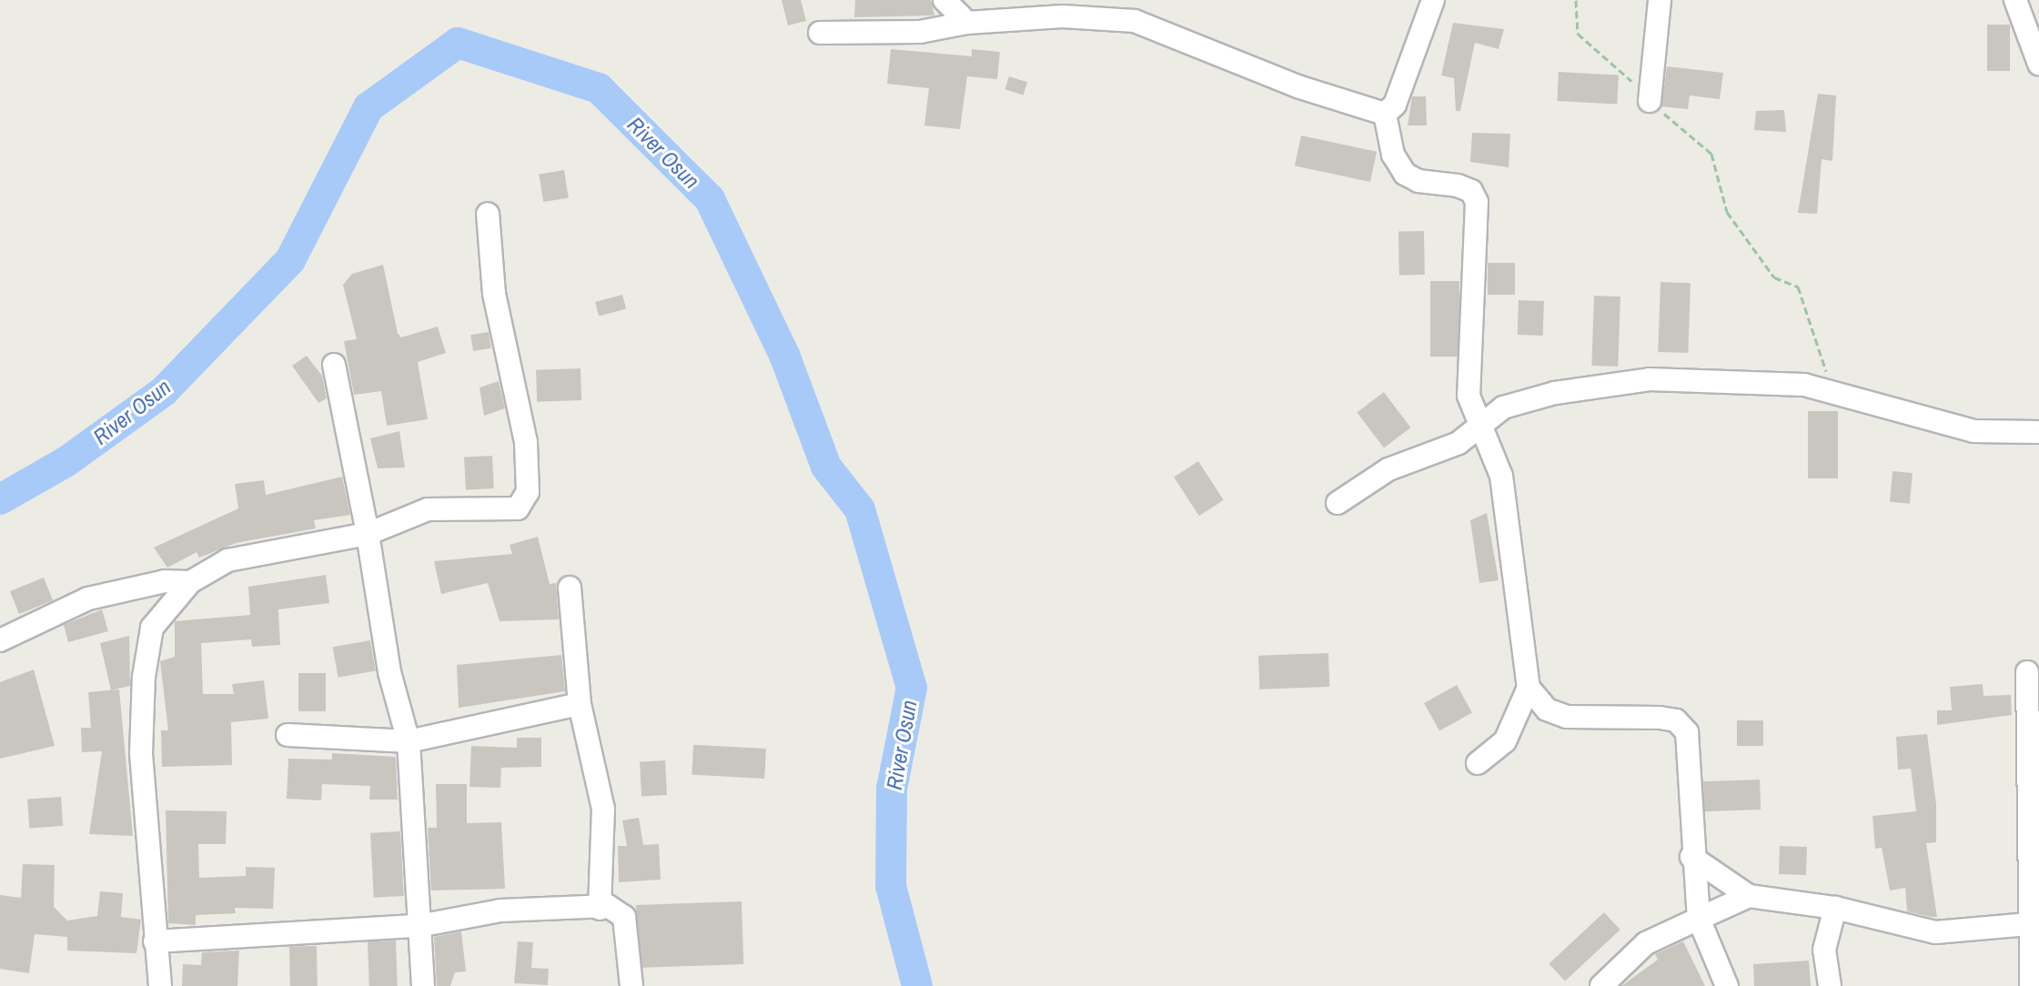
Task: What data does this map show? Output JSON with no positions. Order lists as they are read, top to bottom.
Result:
{
  "water": ["River Osun"]
}
